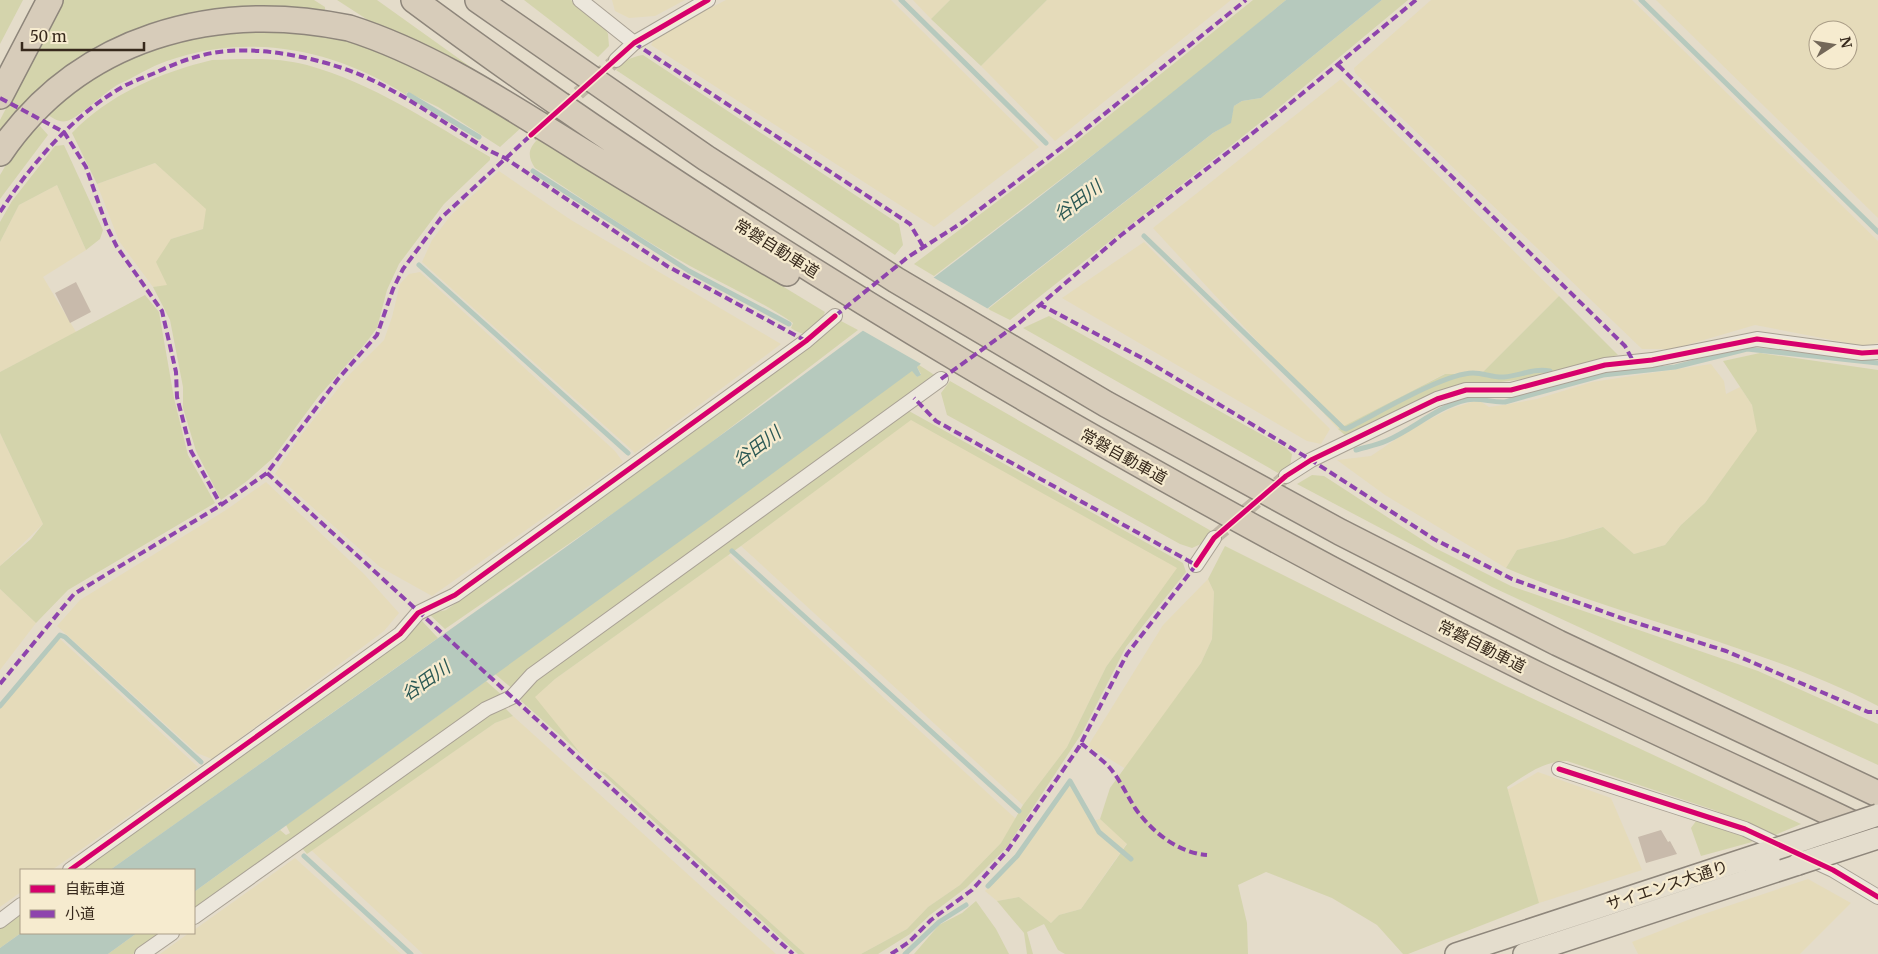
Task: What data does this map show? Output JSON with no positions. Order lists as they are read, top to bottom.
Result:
{
  "streets": {
    "highway": ["常磐自動車道"],
    "main road": ["サイエンス大通り"]
  },
  "crossings": [
    ["常磐自動車道", "サイエンス大通り"]
  ],
  "water": ["谷田川"],
  "legend": ["自転車道", "小道"],
  "scale_bar": "50 m",
  "north": "right"
}
